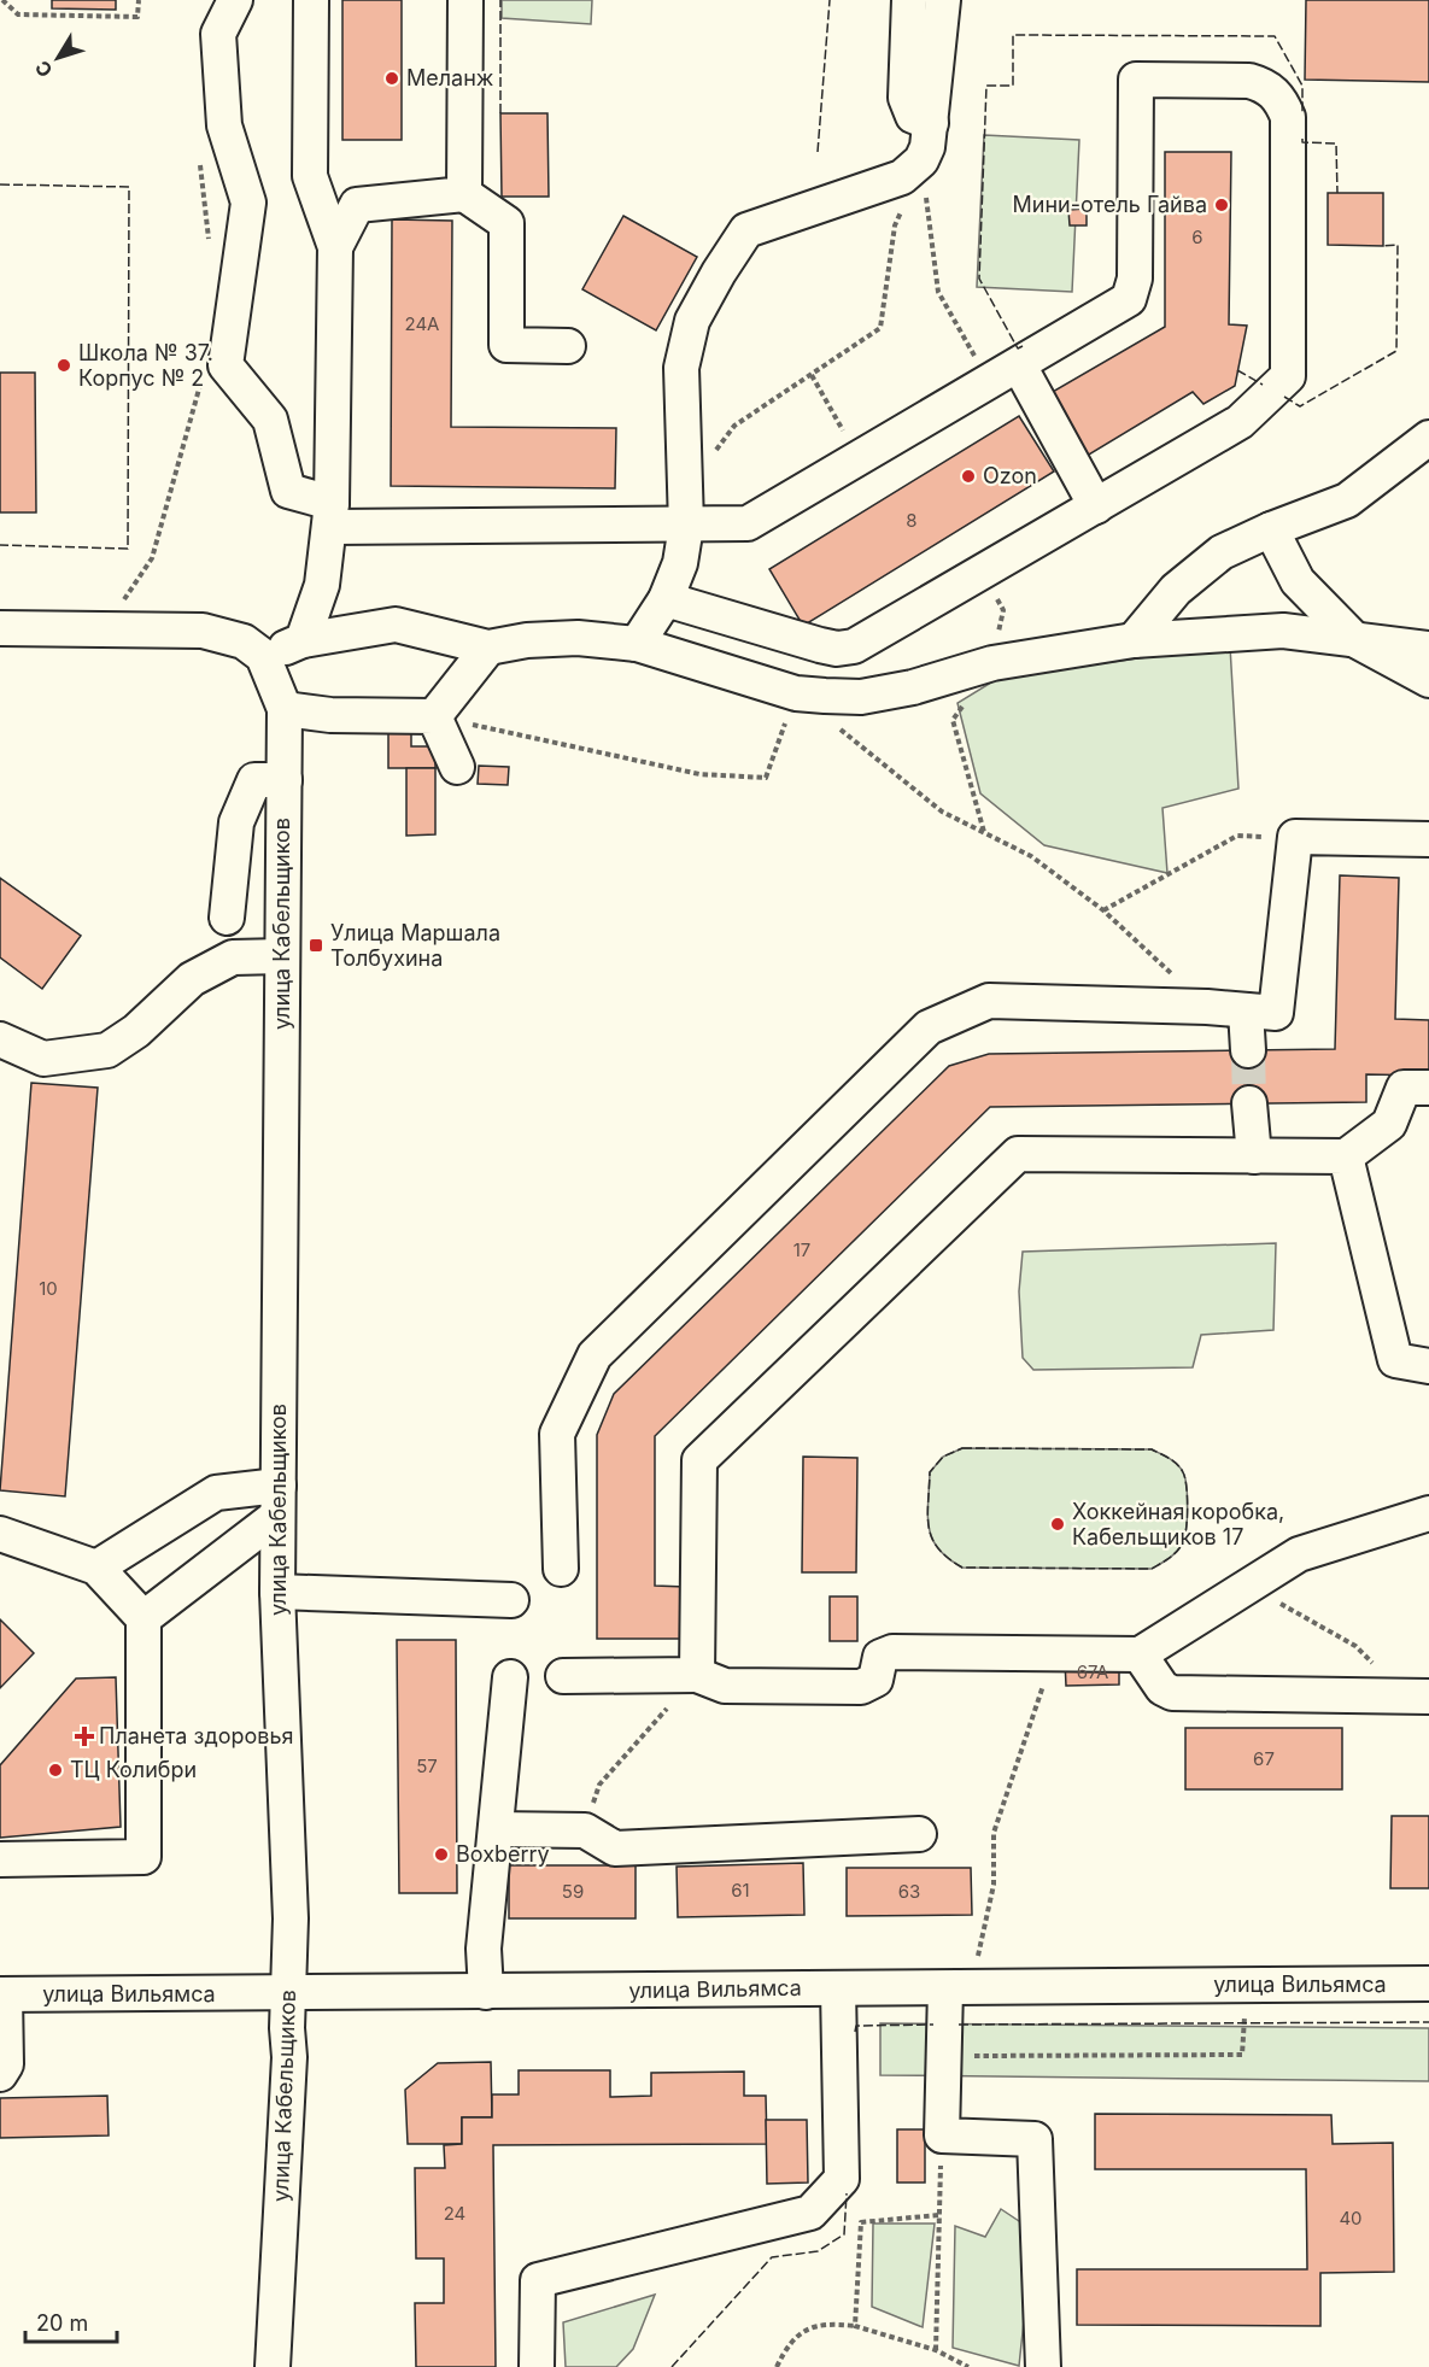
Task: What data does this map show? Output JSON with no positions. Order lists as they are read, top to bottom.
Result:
{
  "streets": {
    "street": ["улица Кабельщиков", "улица Вильямса"]
  },
  "crossings": [
    ["улица Кабельщиков", "улица Вильямса"]
  ],
  "places": {
    "other": [
      "Меланж",
      "Мини-отель Гайва",
      "Школа № 37. Корпус № 2",
      "Ozon",
      "Хоккейная коробка, Кабельщиков 17",
      "ТЦ Колибри",
      "Boxberry"
    ],
    "transit": ["Улица Маршала Толбухина"],
    "health": ["Планета здоровья"]
  },
  "house_numbers": [
    "6",
    "24А",
    "8",
    "17",
    "10",
    "67А",
    "67",
    "57",
    "61",
    "59",
    "63",
    "24",
    "40"
  ],
  "scale_bar": "20 m",
  "north": "bottom left"
}
